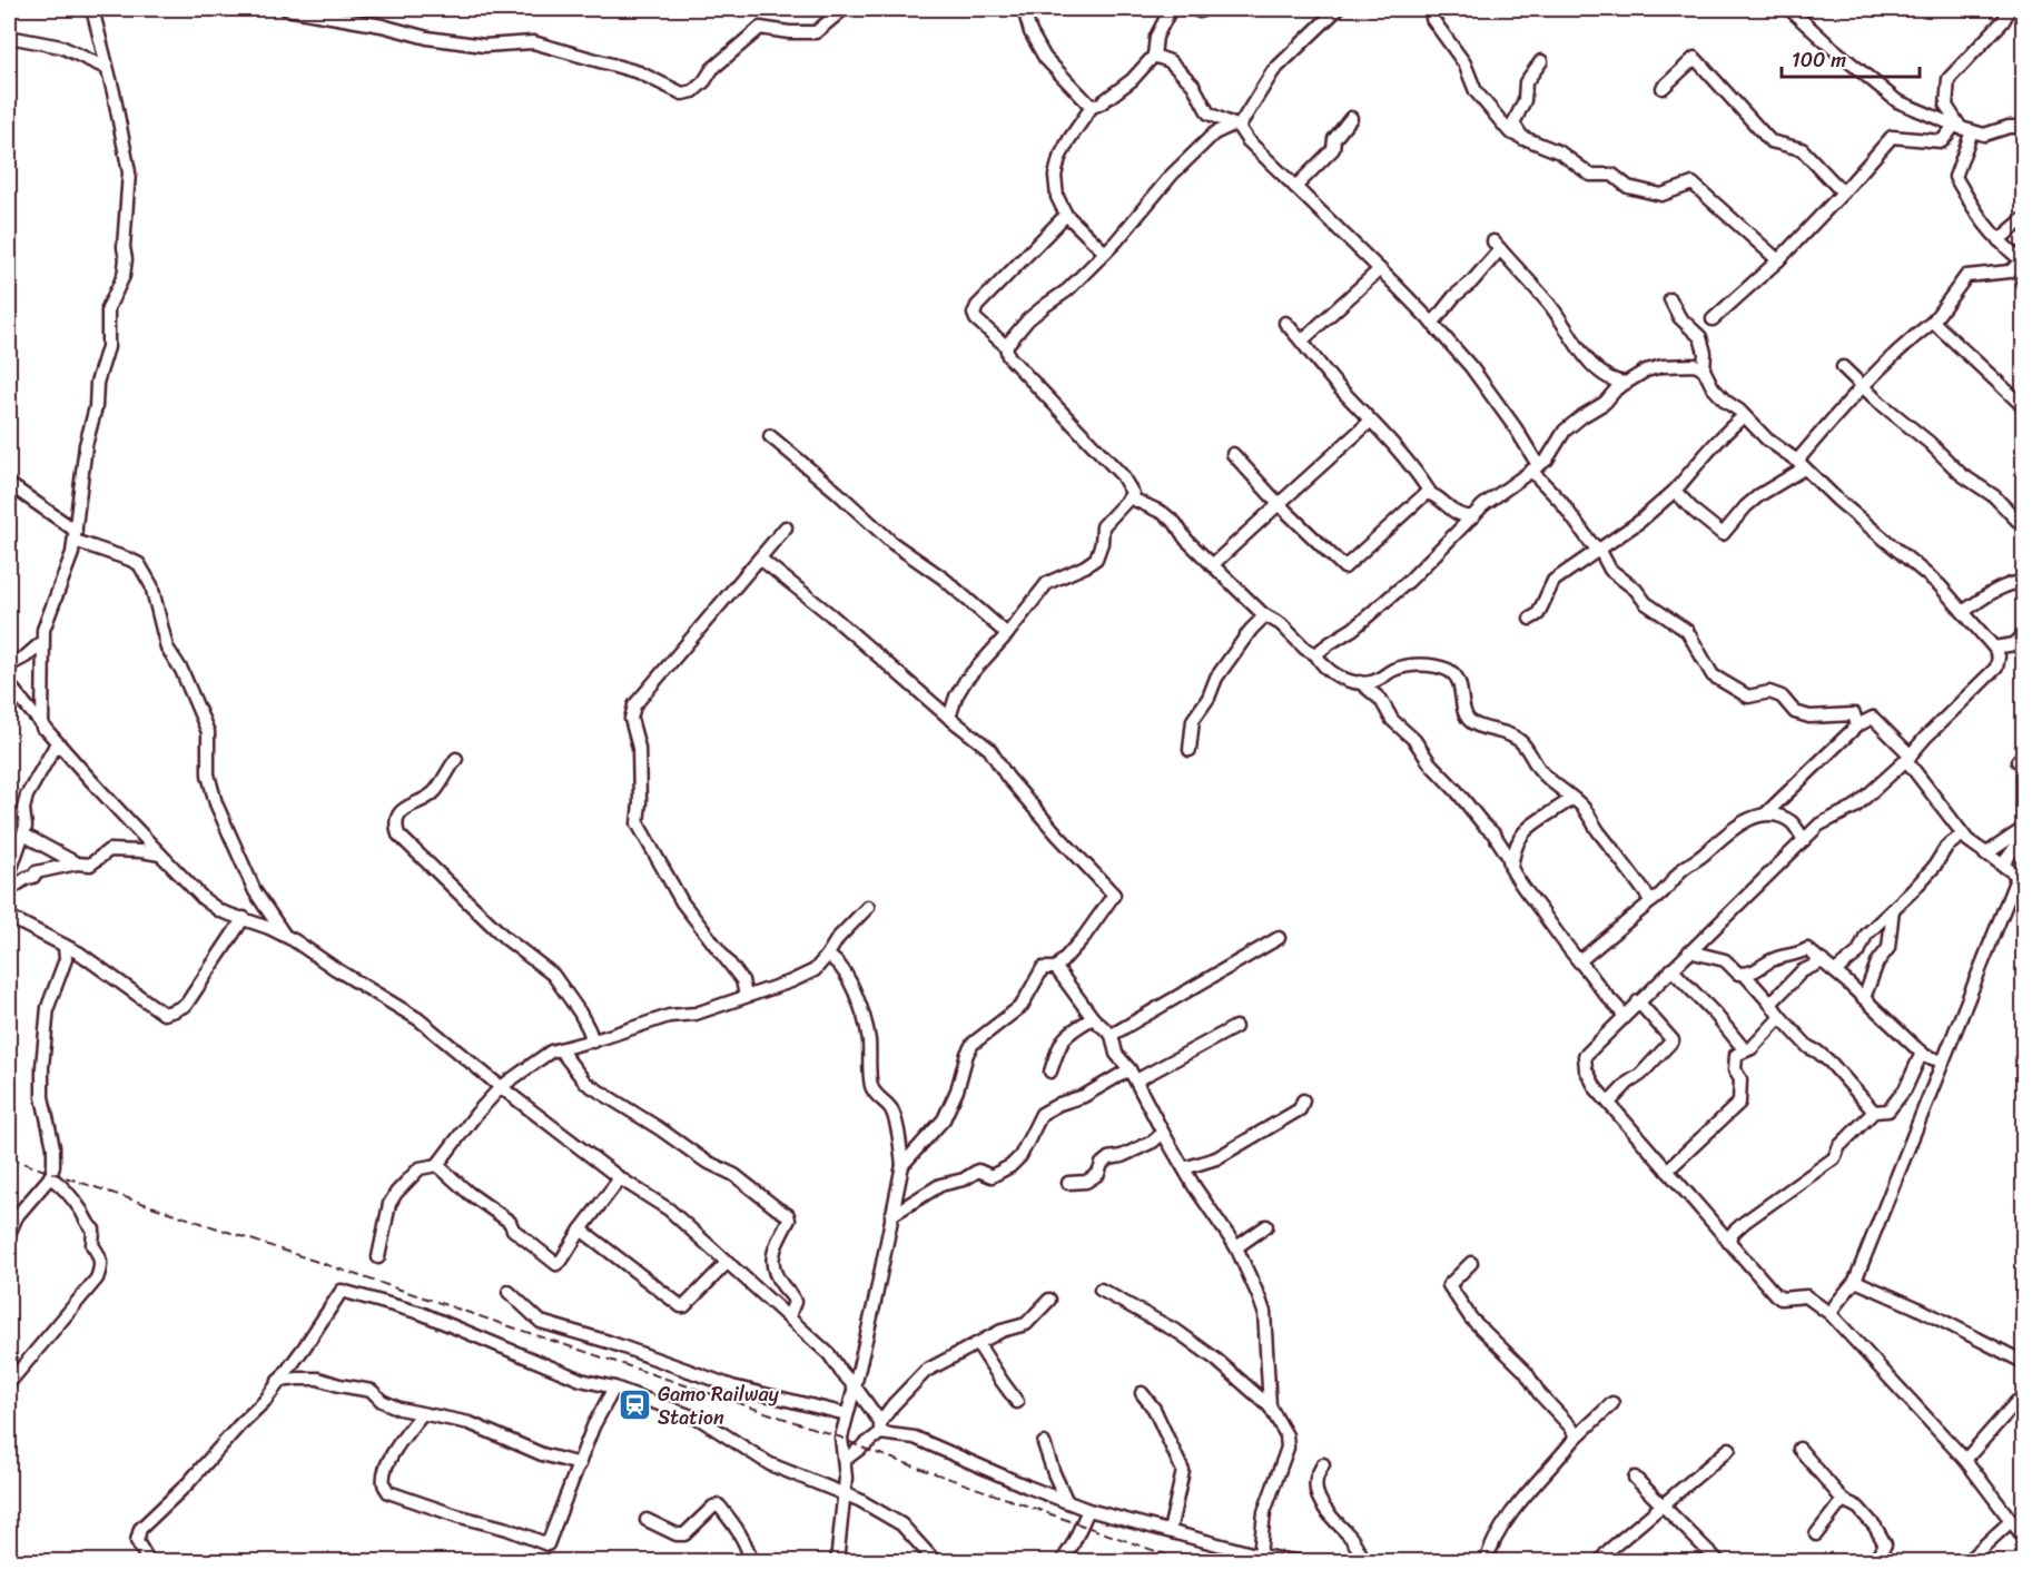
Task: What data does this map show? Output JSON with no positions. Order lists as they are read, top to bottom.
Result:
{
  "places": {
    "station": ["Gamo Railway Station"]
  },
  "scale_bar": "100 m"
}
